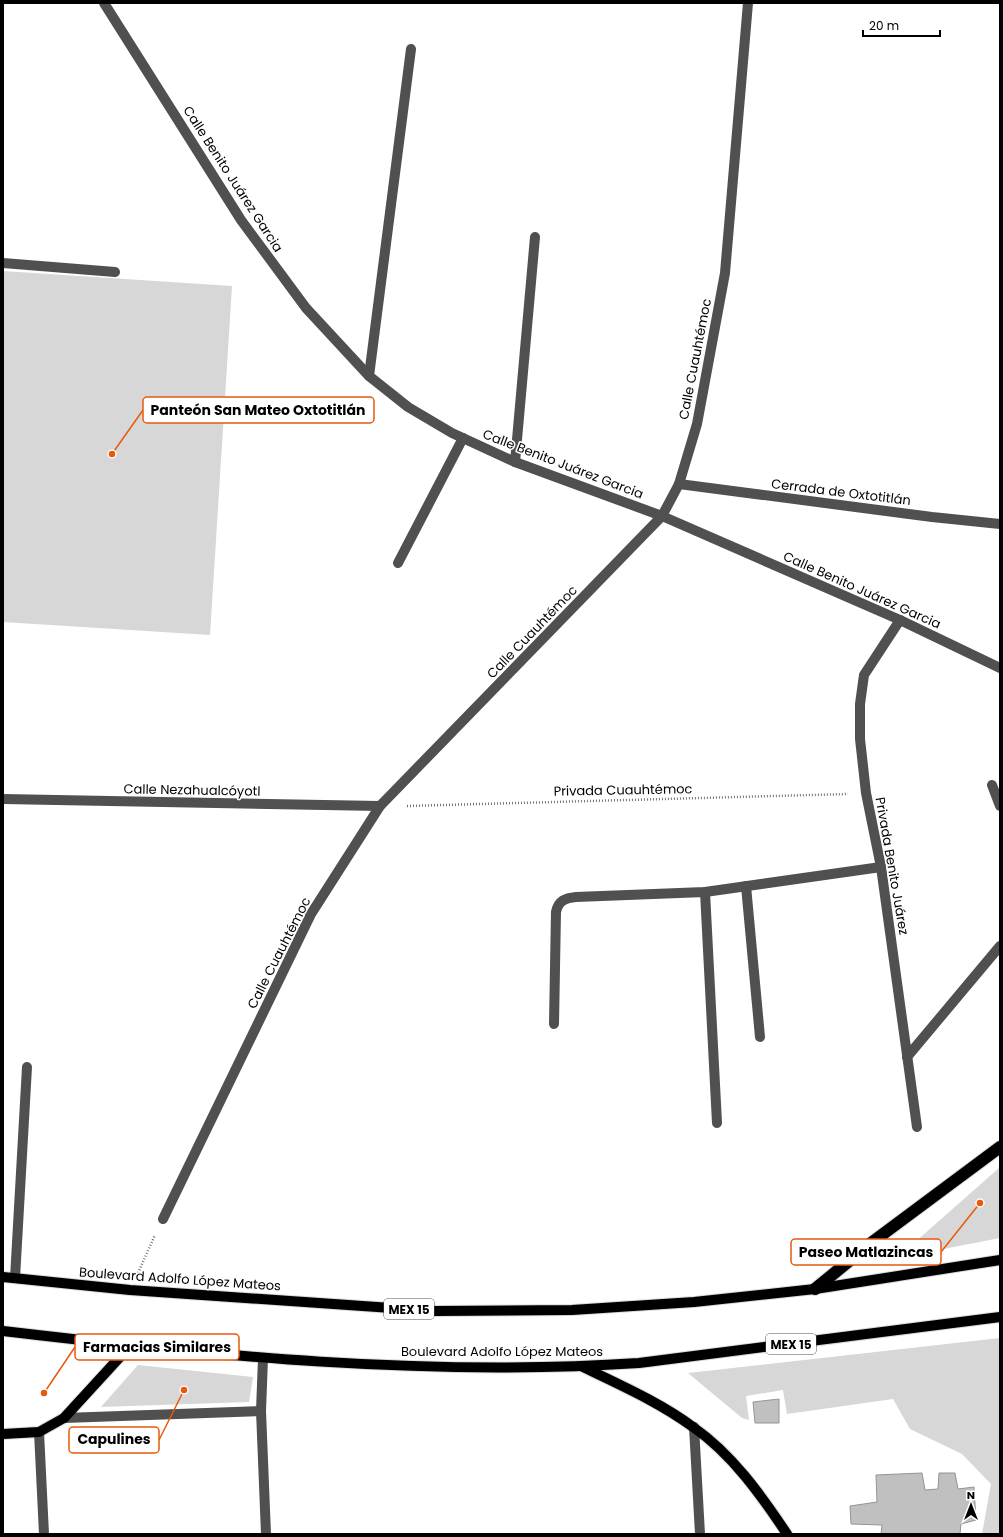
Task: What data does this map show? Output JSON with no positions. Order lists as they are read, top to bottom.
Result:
{
  "streets": {
    "main road": ["Boulevard Adolfo López Mateos", "MEX 15"],
    "street": [
      "Calle Benito Juárez Garcia",
      "Calle Cuauhtémoc",
      "Cerrada de Oxtotitlán",
      "Calle Nezahualcóyotl",
      "Privada Benito Juárez"
    ],
    "path": ["Privada Cuauhtémoc"]
  },
  "crossings": [
    ["Calle Benito Juárez Garcia", "Calle Cuauhtémoc"],
    ["Calle Benito Juárez Garcia", "Privada Benito Juárez"],
    ["Calle Cuauhtémoc", "Cerrada de Oxtotitlán"],
    ["Calle Cuauhtémoc", "Calle Nezahualcóyotl"],
    ["Calle Cuauhtémoc", "Privada Cuauhtémoc"],
    ["Calle Nezahualcóyotl", "Privada Cuauhtémoc"],
    ["Privada Cuauhtémoc", "Privada Benito Juárez"]
  ],
  "places": [
    "Panteón San Mateo Oxtotitlán",
    "Paseo Matlazincas",
    "Capulines",
    "Farmacias Similares"
  ],
  "scale_bar": "20 m",
  "north": "top"
}
